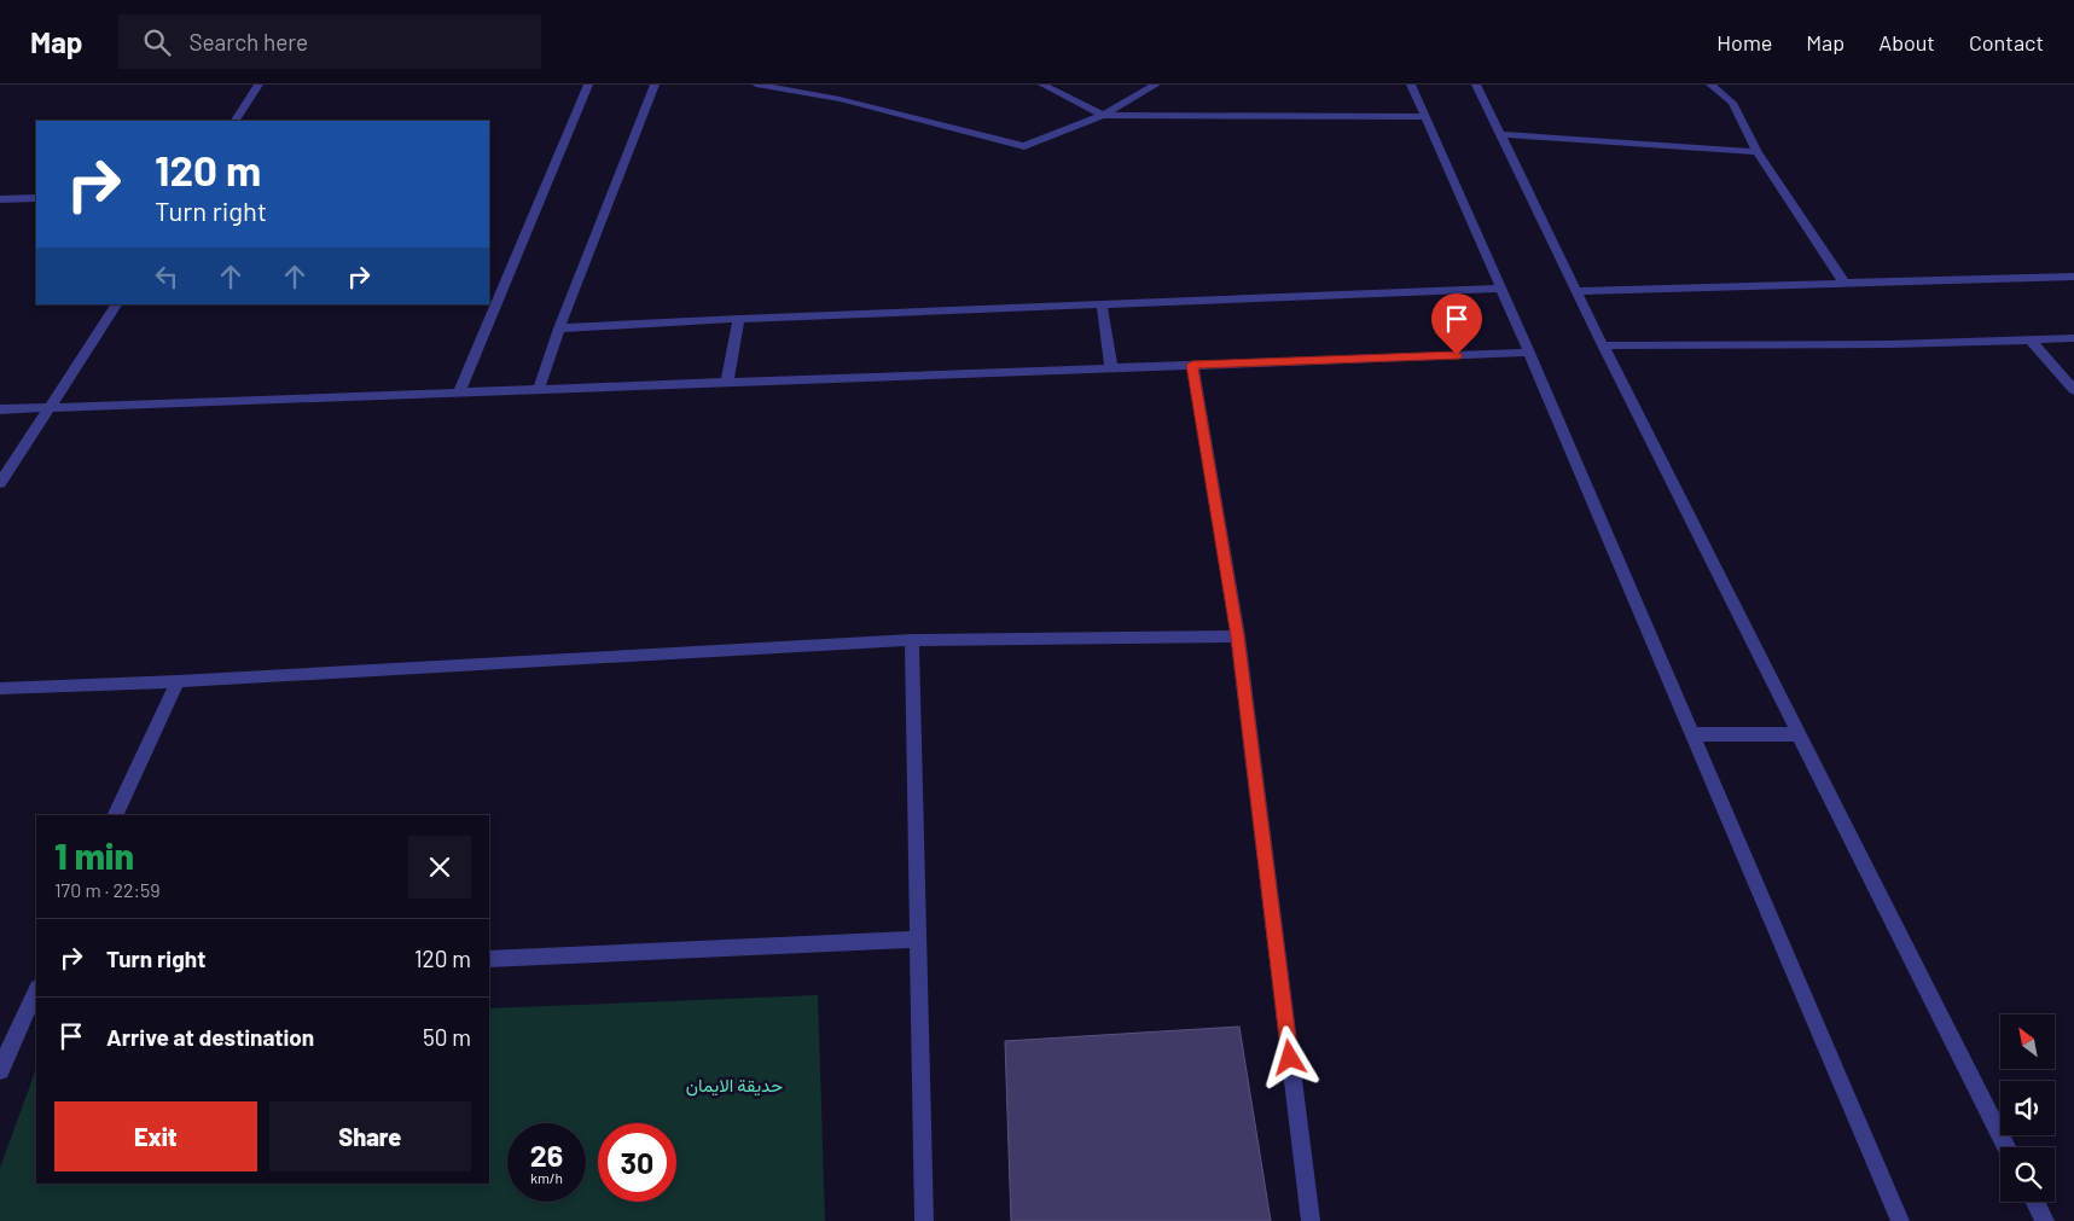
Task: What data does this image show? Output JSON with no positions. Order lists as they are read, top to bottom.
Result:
{
  "parks": ["حديقة الايمان"],
  "north": "top left",
  "page": {
    "header": "Map",
    "search": "Search here",
    "nav": [
      "Home",
      "Map",
      "About",
      "Contact"
    ],
    "turn": ["120 m", "Turn right"],
    "heading": ["1 min", "170 m · 22:59"],
    "list": [
      {
        "name": "Turn right",
        "value": "120 m"
      },
      {
        "name": "Arrive at destination",
        "value": "50 m"
      }
    ],
    "buttons": ["Exit", "Share"],
    "speed": "26 km/h",
    "limit": "30"
  }
}
